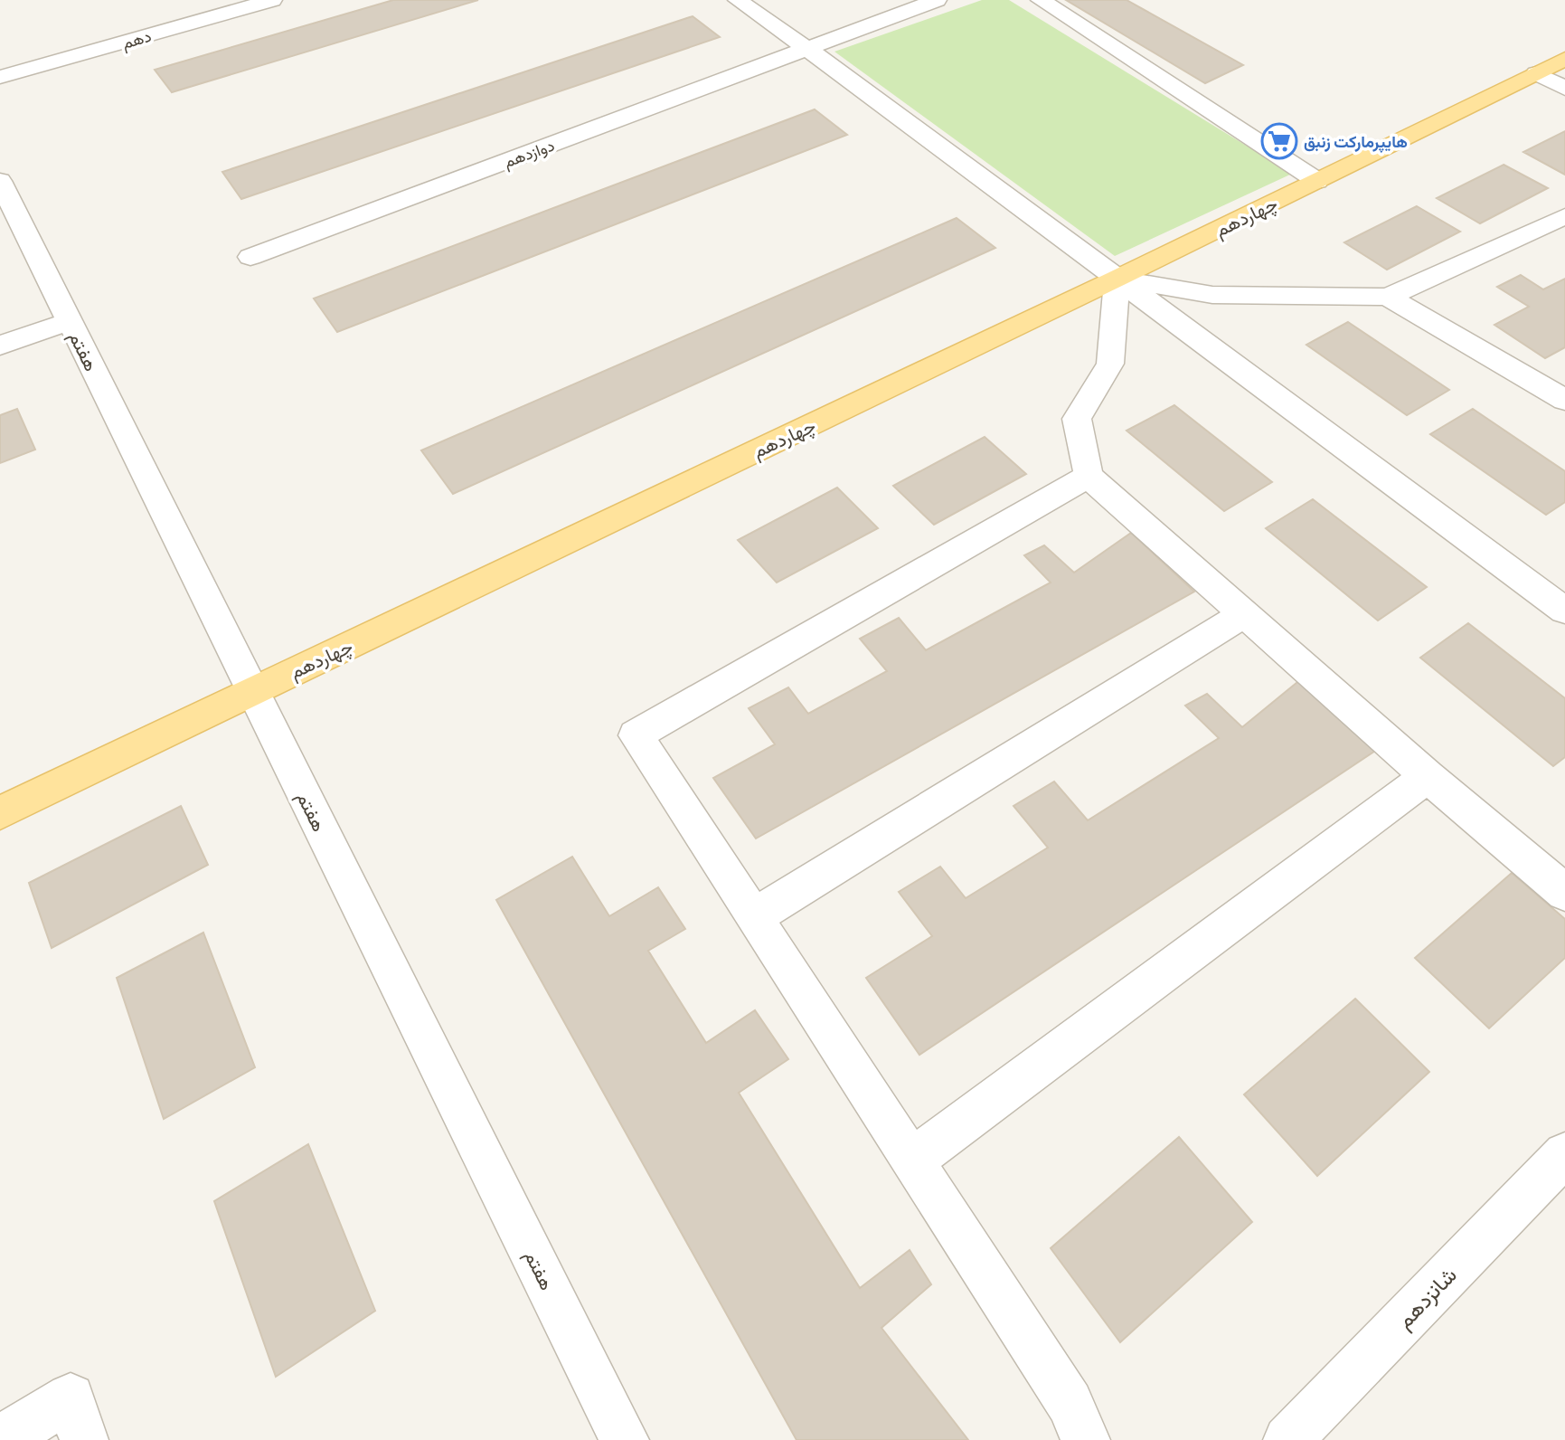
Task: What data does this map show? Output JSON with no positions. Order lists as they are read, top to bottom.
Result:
{
  "streets": {
    "main road": ["چهاردهم"],
    "street": [
      "دهم",
      "دوازدهم",
      "هفتم",
      "شانزدهم"
    ]
  },
  "crossings": [
    ["چهاردهم", "هفتم"]
  ],
  "places": {
    "supermarket": ["هایپرمارکت زنبق"]
  }
}
